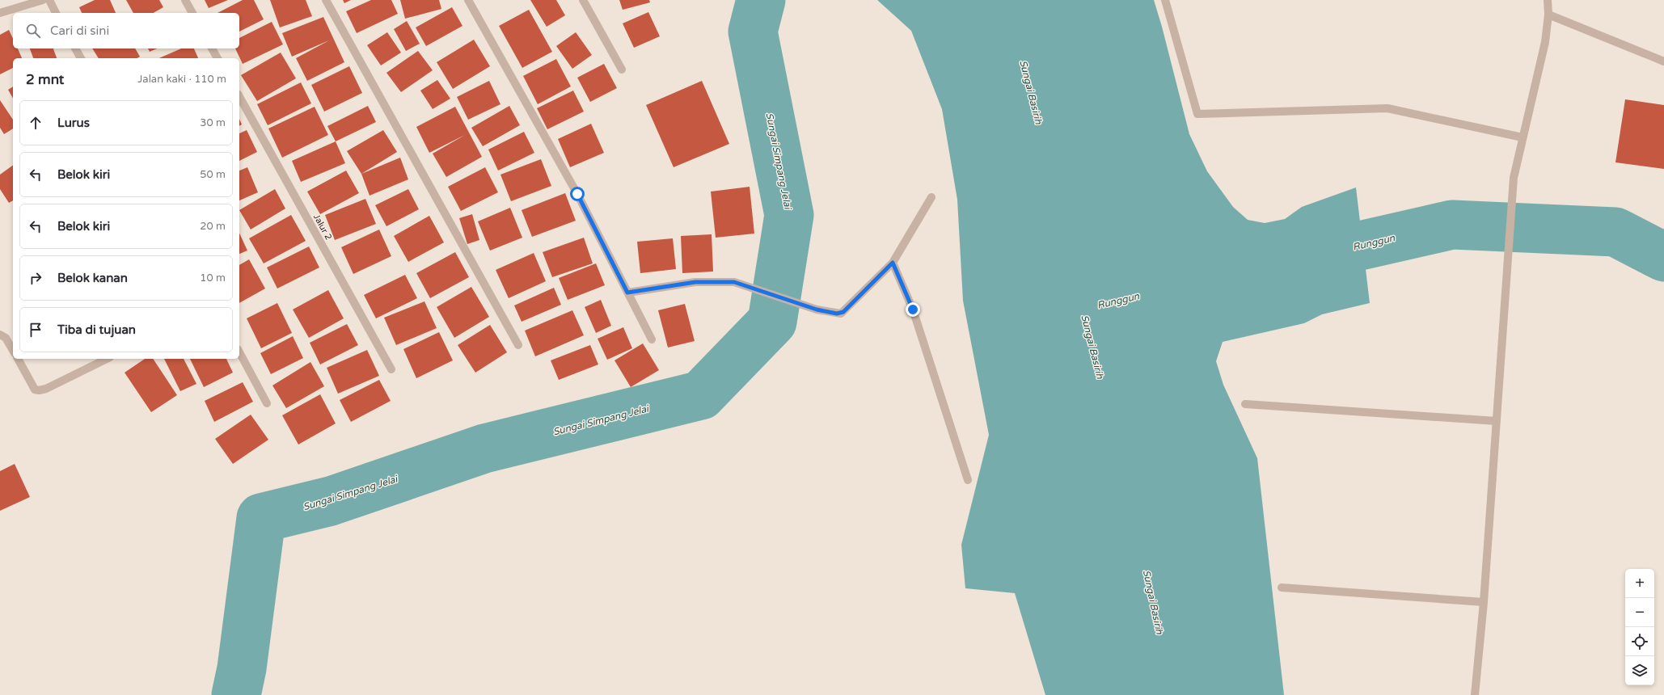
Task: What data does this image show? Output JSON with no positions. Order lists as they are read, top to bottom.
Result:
{
  "streets": {
    "street": ["Jalur 2"]
  },
  "water": ["Sungai Basirih", "Sungai Simpang Jelai", "Runggun"],
  "page": {
    "search": "Cari di sini",
    "heading": ["2 mnt", "Jalan kaki · 110 m"],
    "list": [
      ["Lurus", "30 m"],
      ["Belok kiri", "50 m"],
      ["Belok kiri", "20 m"],
      ["Belok kanan", "10 m"],
      "Tiba di tujuan"
    ],
    "map_buttons": ["+", "−"]
  }
}
